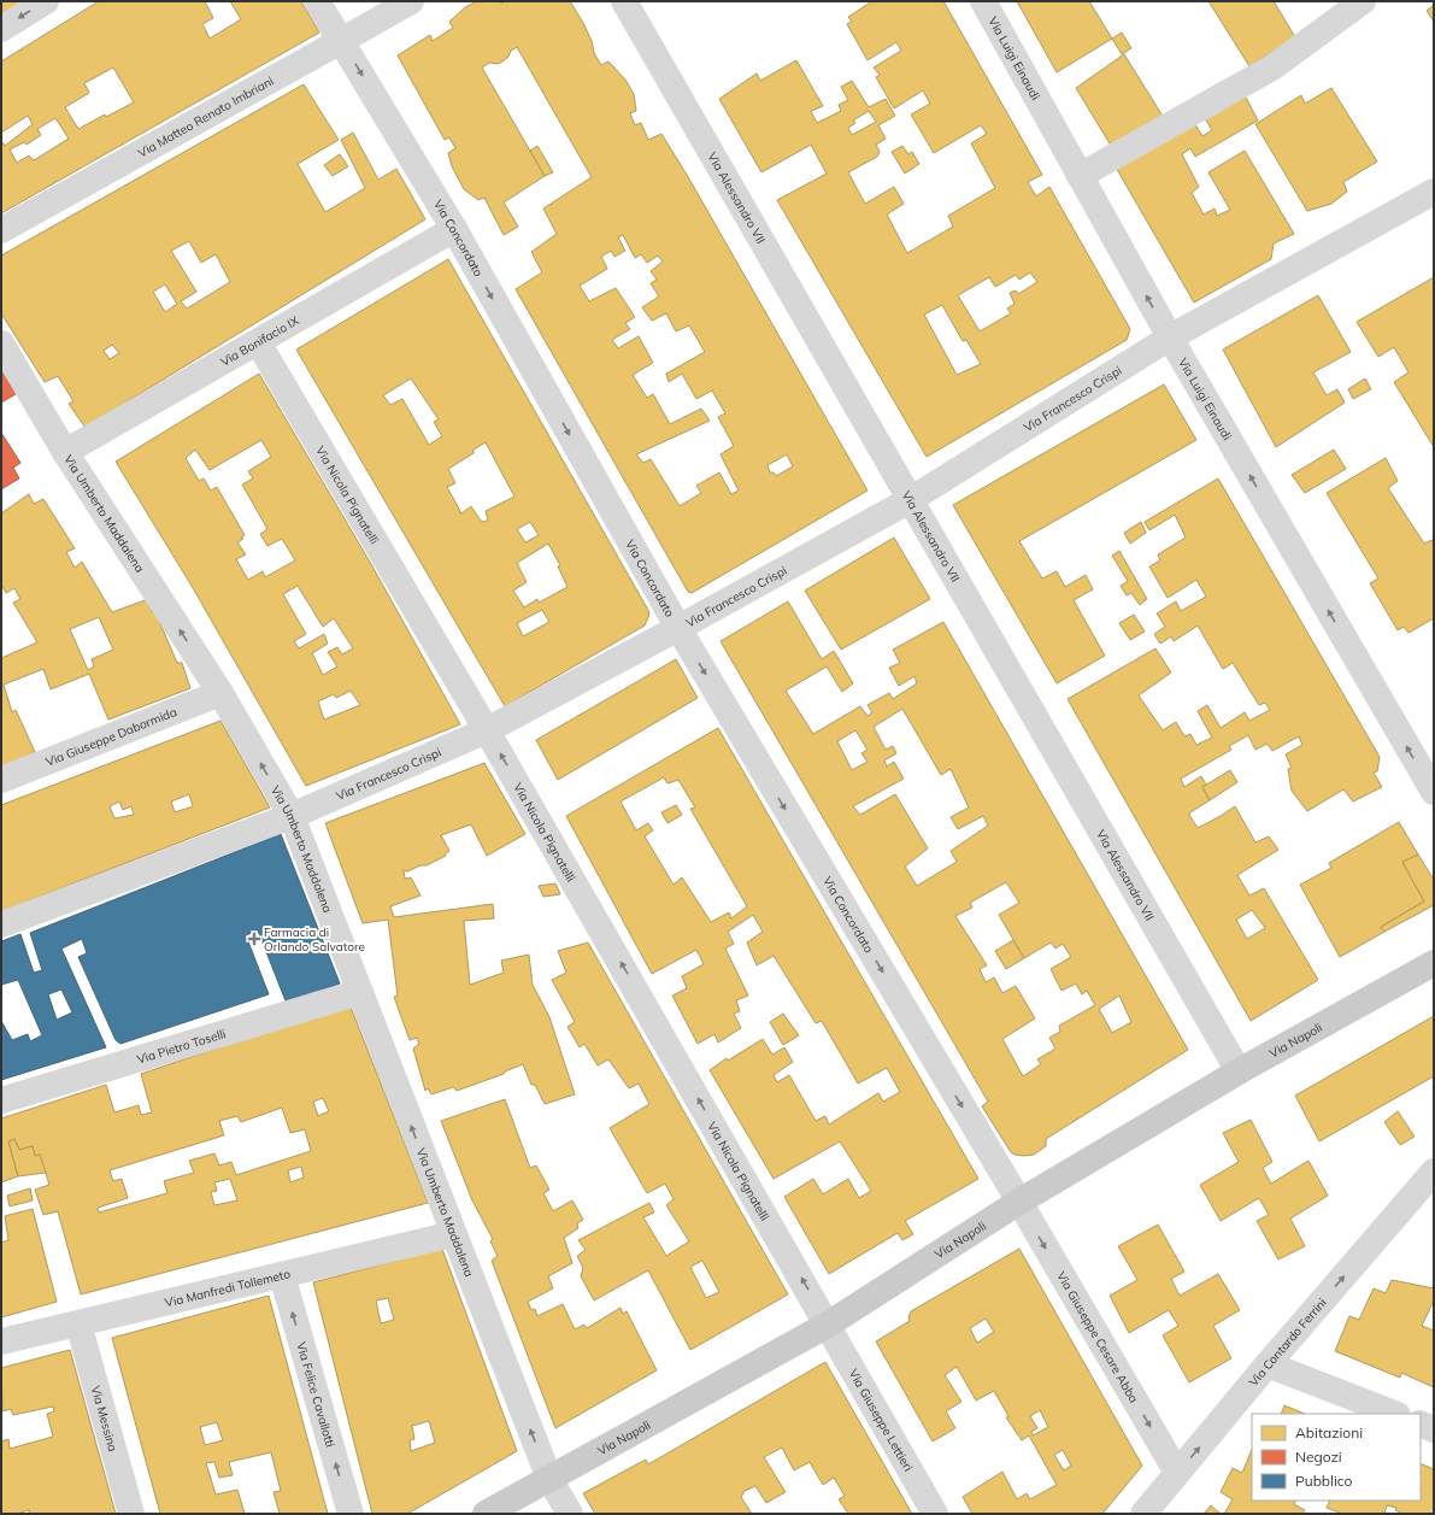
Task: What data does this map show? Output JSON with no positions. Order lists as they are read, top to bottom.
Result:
{
  "streets": {
    "main road": ["Via Napoli"],
    "street": [
      "Via Luigi Einaudi",
      "Via Matteo Renato Imbriani",
      "Via Alessandro VII",
      "Via Concordato",
      "Via Bonifacio IX",
      "Via Francesco Crispi",
      "Via Nicola Pignatelli",
      "Via Umberto Maddalena",
      "Via Giuseppe Dabormida",
      "Via Pietro Toselli",
      "Via Manfredi Tollemeto",
      "Via Giuseppe Cesare Abba",
      "Via Contardo Ferrini",
      "Via Felice Cavallotti",
      "Via Messina",
      "Via Giuseppe Lettieri"
    ]
  },
  "crossings": [
    ["Via Luigi Einaudi", "Via Francesco Crispi"],
    ["Via Matteo Renato Imbriani", "Via Concordato"],
    ["Via Alessandro VII", "Via Francesco Crispi"],
    ["Via Alessandro VII", "Via Napoli"],
    ["Via Concordato", "Via Bonifacio IX"],
    ["Via Concordato", "Via Francesco Crispi"],
    ["Via Concordato", "Via Napoli"],
    ["Via Concordato", "Via Giuseppe Cesare Abba"],
    ["Via Bonifacio IX", "Via Nicola Pignatelli"],
    ["Via Bonifacio IX", "Via Umberto Maddalena"],
    ["Via Francesco Crispi", "Via Nicola Pignatelli"],
    ["Via Francesco Crispi", "Via Umberto Maddalena"],
    ["Via Nicola Pignatelli", "Via Napoli"],
    ["Via Nicola Pignatelli", "Via Giuseppe Lettieri"],
    ["Via Umberto Maddalena", "Via Giuseppe Dabormida"],
    ["Via Umberto Maddalena", "Via Napoli"],
    ["Via Umberto Maddalena", "Via Pietro Toselli"],
    ["Via Umberto Maddalena", "Via Manfredi Tollemeto"],
    ["Via Napoli", "Via Giuseppe Cesare Abba"],
    ["Via Napoli", "Via Giuseppe Lettieri"],
    ["Via Manfredi Tollemeto", "Via Felice Cavallotti"],
    ["Via Manfredi Tollemeto", "Via Messina"],
    ["Via Giuseppe Cesare Abba", "Via Contardo Ferrini"]
  ],
  "one_way": [
    "Via Luigi Einaudi",
    "Via Concordato",
    "Via Nicola Pignatelli",
    "Via Umberto Maddalena",
    "Via Giuseppe Cesare Abba",
    "Via Contardo Ferrini",
    "Via Felice Cavallotti"
  ],
  "places": {
    "health": ["Farmacia di Orlando Salvatore"]
  },
  "legend": ["Abitazioni", "Negozi", "Pubblico"]
}
